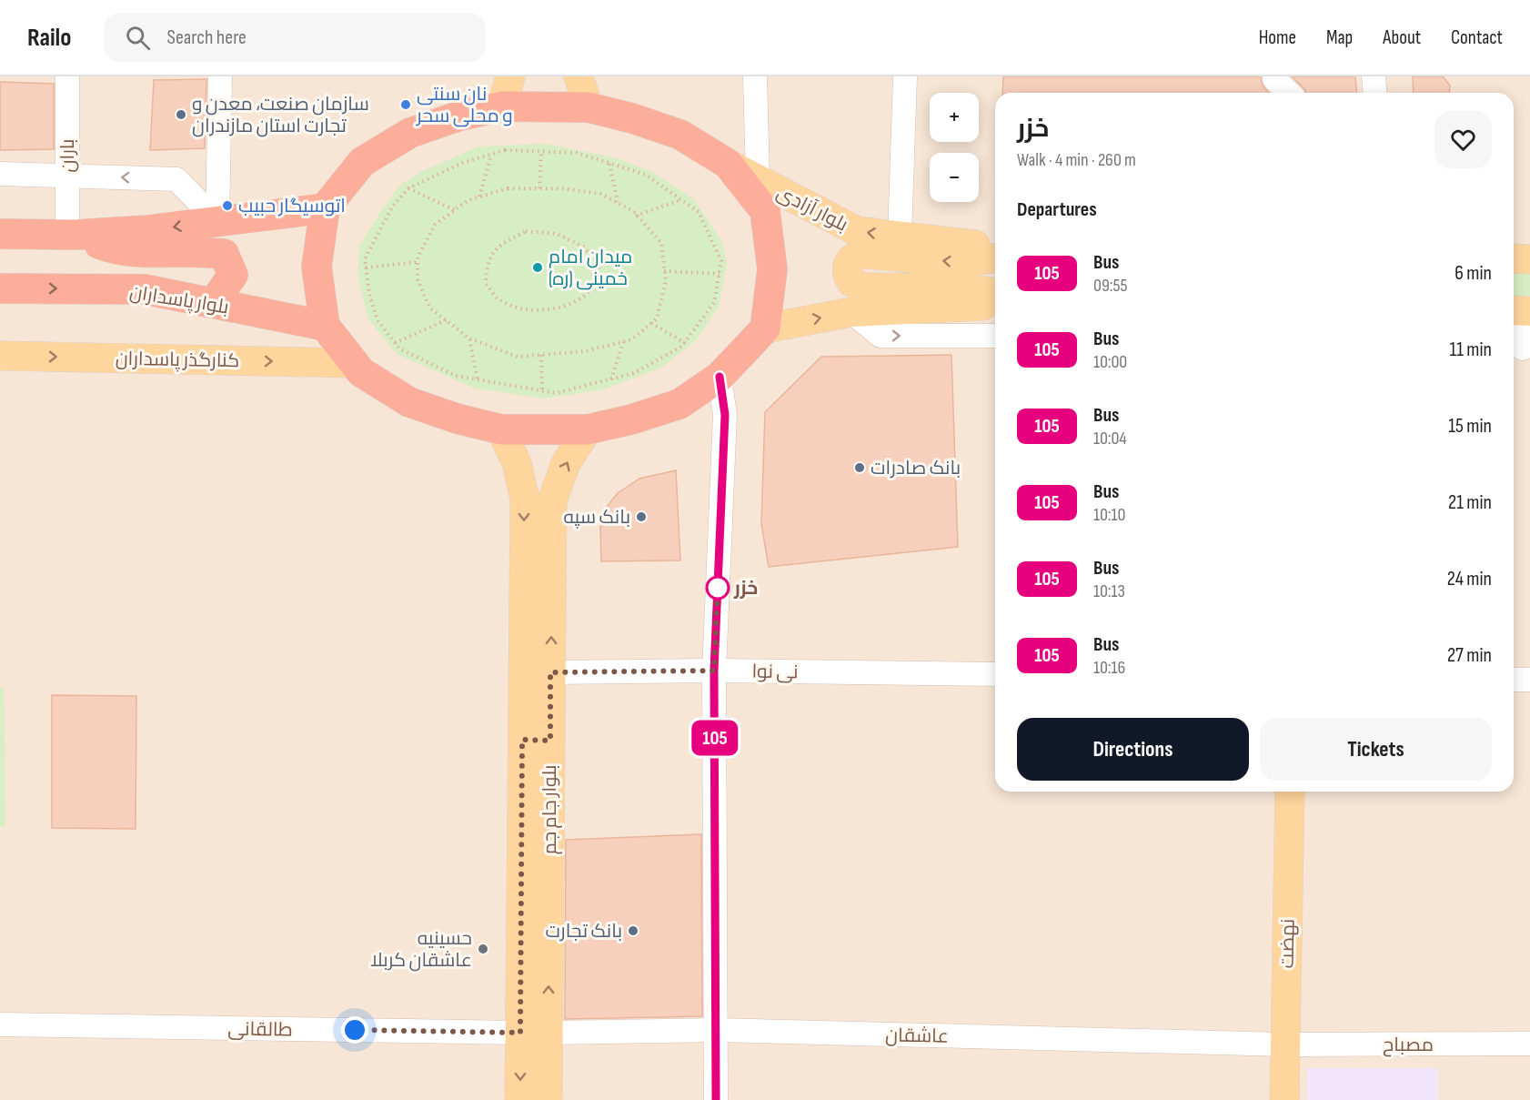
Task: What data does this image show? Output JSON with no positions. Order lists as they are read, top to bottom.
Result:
{
  "streets": {
    "highway": ["بلوار پاسداران"],
    "main road": [
      "بلوار آزادی",
      "کنارگذر پاسداران",
      "بلوار جام جم",
      "نهضت"
    ],
    "street": [
      "باران",
      "نی نوا",
      "طالقانی",
      "عاشقان",
      "مصباح"
    ]
  },
  "crossings": [
    ["نی نوا", "بلوار جام جم"],
    ["بلوار جام جم", "طالقانی"],
    ["بلوار جام جم", "عاشقان"],
    ["نهضت", "عاشقان"],
    ["نهضت", "مصباح"],
    ["عاشقان", "مصباح"]
  ],
  "one_way": ["بلوار آزادی", "کنارگذر پاسداران"],
  "places": [
    "نان سنتی و محلی سحر",
    "سازمان صنعت، معدن و تجارت استان مازندران",
    "اتوسیگار حبیب",
    "میدان امام خمینی (ره)",
    "بانک صادرات",
    "بانک سپه",
    "خزر",
    "بانک تجارت",
    "حسینیه عاشقان کربلا"
  ],
  "lines": ["bus line 105"],
  "page": {
    "header": "Railo",
    "search": "Search here",
    "nav": [
      "Home",
      "Map",
      "About",
      "Contact"
    ],
    "on_map": "105",
    "map_buttons": ["+", "−"],
    "heading": [
      ["خزر", "Walk · 4 min · 260 m"],
      "Departures"
    ],
    "list": [
      {
        "mark": "105",
        "name": "Bus",
        "note": "09:55",
        "value": "6 min"
      },
      {
        "mark": "105",
        "name": "Bus",
        "note": "10:00",
        "value": "11 min"
      },
      {
        "mark": "105",
        "name": "Bus",
        "note": "10:04",
        "value": "15 min"
      },
      {
        "mark": "105",
        "name": "Bus",
        "note": "10:10",
        "value": "21 min"
      },
      {
        "mark": "105",
        "name": "Bus",
        "note": "10:13",
        "value": "24 min"
      },
      {
        "mark": "105",
        "name": "Bus",
        "note": "10:16",
        "value": "27 min"
      }
    ],
    "buttons": ["Directions", "Tickets"]
  }
}
